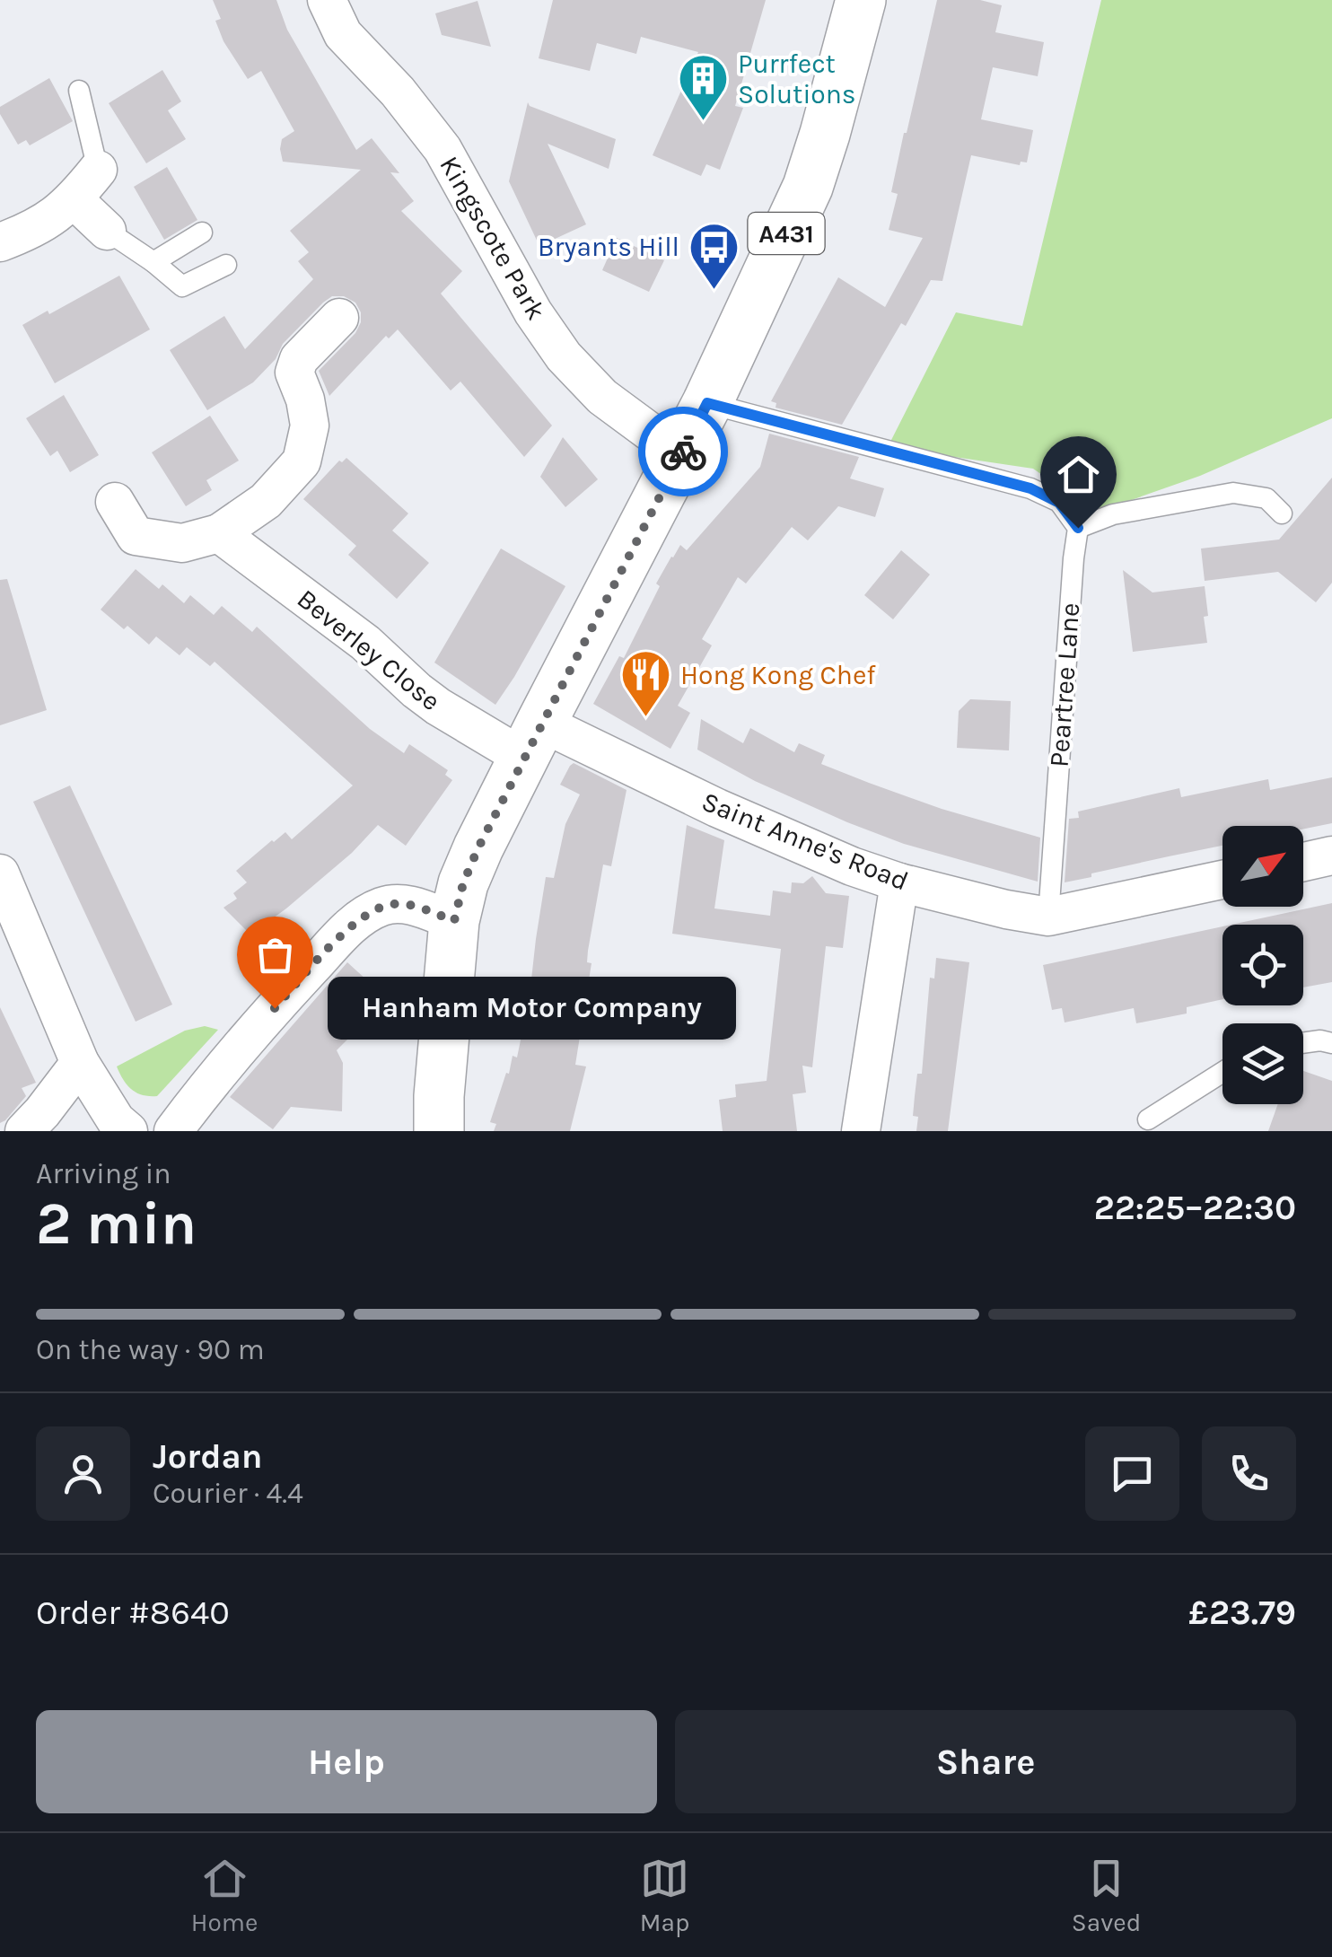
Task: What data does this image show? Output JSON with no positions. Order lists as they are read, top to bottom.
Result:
{
  "streets": {
    "main road": ["A431"],
    "street": ["Kingscote Park", "Beverley Close", "Saint Anne's Road"],
    "lane": ["Peartree Lane"]
  },
  "crossings": [
    ["A431", "Kingscote Park"],
    ["A431", "Beverley Close"],
    ["A431", "Saint Anne's Road"],
    ["Beverley Close", "Saint Anne's Road"],
    ["Peartree Lane", "Saint Anne's Road"]
  ],
  "places": {
    "building": ["Purrfect Solutions"],
    "bus stop": ["Bryants Hill"],
    "restaurant": ["Hong Kong Chef"],
    "other": ["Hanham Motor Company"]
  },
  "north": "top right",
  "page": {
    "bubble": "Hanham Motor Company",
    "heading": ["2 min", "Arriving in", "22:25–22:30"],
    "panel": [
      "Jordan",
      "Courier · 4.4",
      "Order #8640",
      "£23.79"
    ],
    "bar": "On the way · 90 m",
    "buttons": ["Help", "Share"],
    "tabs": ["Home", "Map", "Saved"]
  }
}
